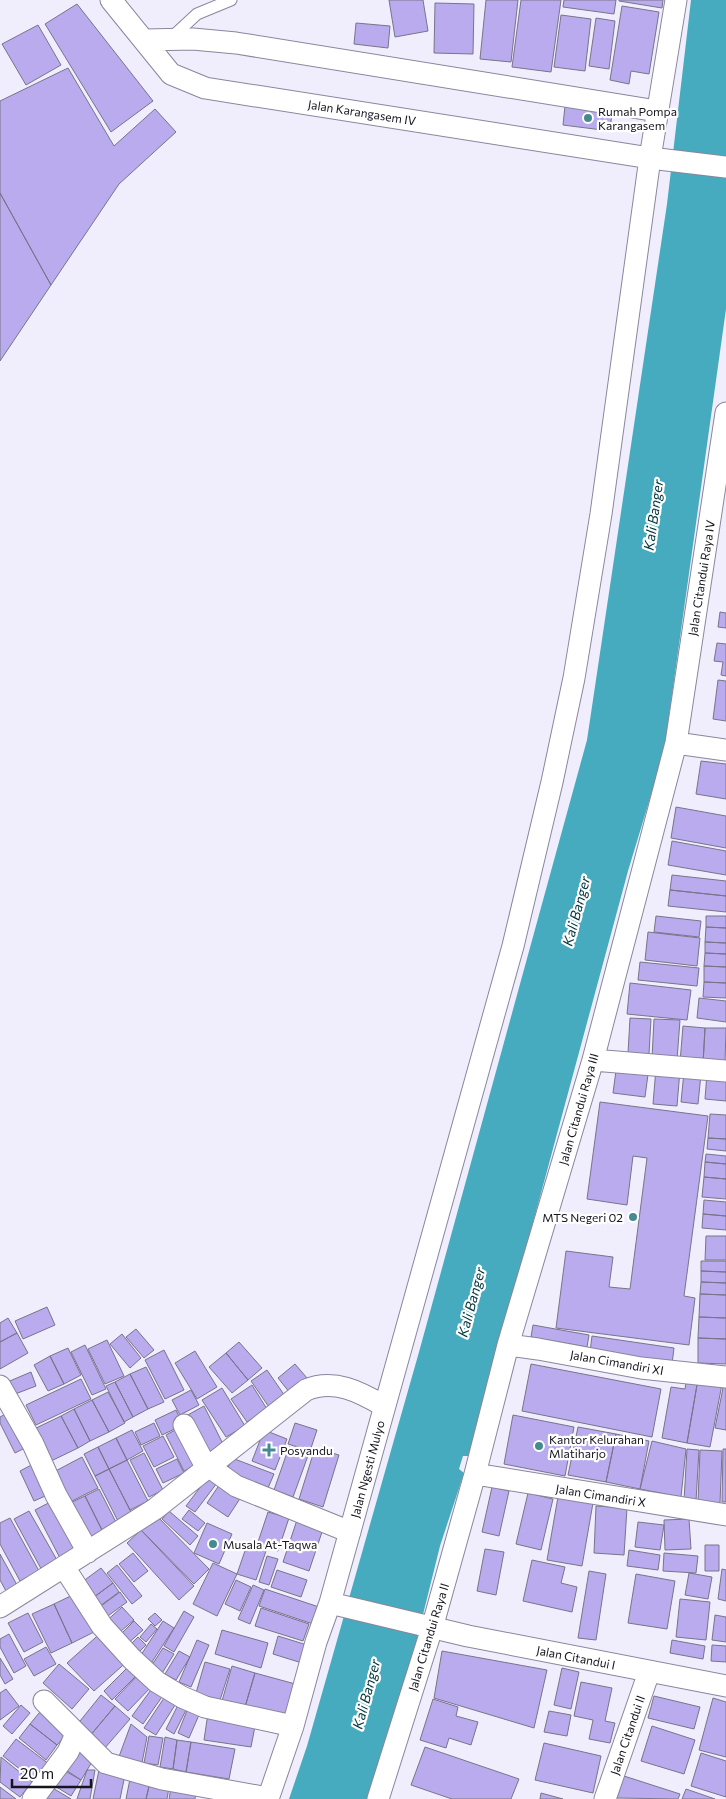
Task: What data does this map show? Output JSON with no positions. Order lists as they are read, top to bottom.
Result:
{
  "streets": {
    "street": [
      "Jalan Karangasem IV",
      "Jalan Citandui Raya IV",
      "Jalan Citandui Raya III",
      "Jalan Cimandiri XI",
      "Jalan Ngesti Mulyo",
      "Jalan Cimandiri X",
      "Jalan Citandui Raya II",
      "Jalan Citandui I",
      "Jalan Citandui II"
    ]
  },
  "crossings": [
    ["Jalan Citandui Raya IV", "Jalan Citandui Raya III"],
    ["Jalan Citandui Raya III", "Jalan Cimandiri XI"],
    ["Jalan Citandui Raya III", "Jalan Cimandiri X"],
    ["Jalan Citandui Raya III", "Jalan Citandui Raya II"],
    ["Jalan Ngesti Mulyo", "Jalan Citandui I"],
    ["Jalan Cimandiri X", "Jalan Citandui Raya II"],
    ["Jalan Citandui Raya II", "Jalan Citandui I"],
    ["Jalan Citandui I", "Jalan Citandui II"]
  ],
  "water": ["Kali Banger"],
  "places": {
    "other": [
      "Rumah Pompa Karangasem",
      "MTS Negeri 02",
      "Kantor Kelurahan Mlatiharjo",
      "Musala At-Taqwa"
    ],
    "health": ["Posyandu"]
  },
  "scale_bar": "20 m"
}
